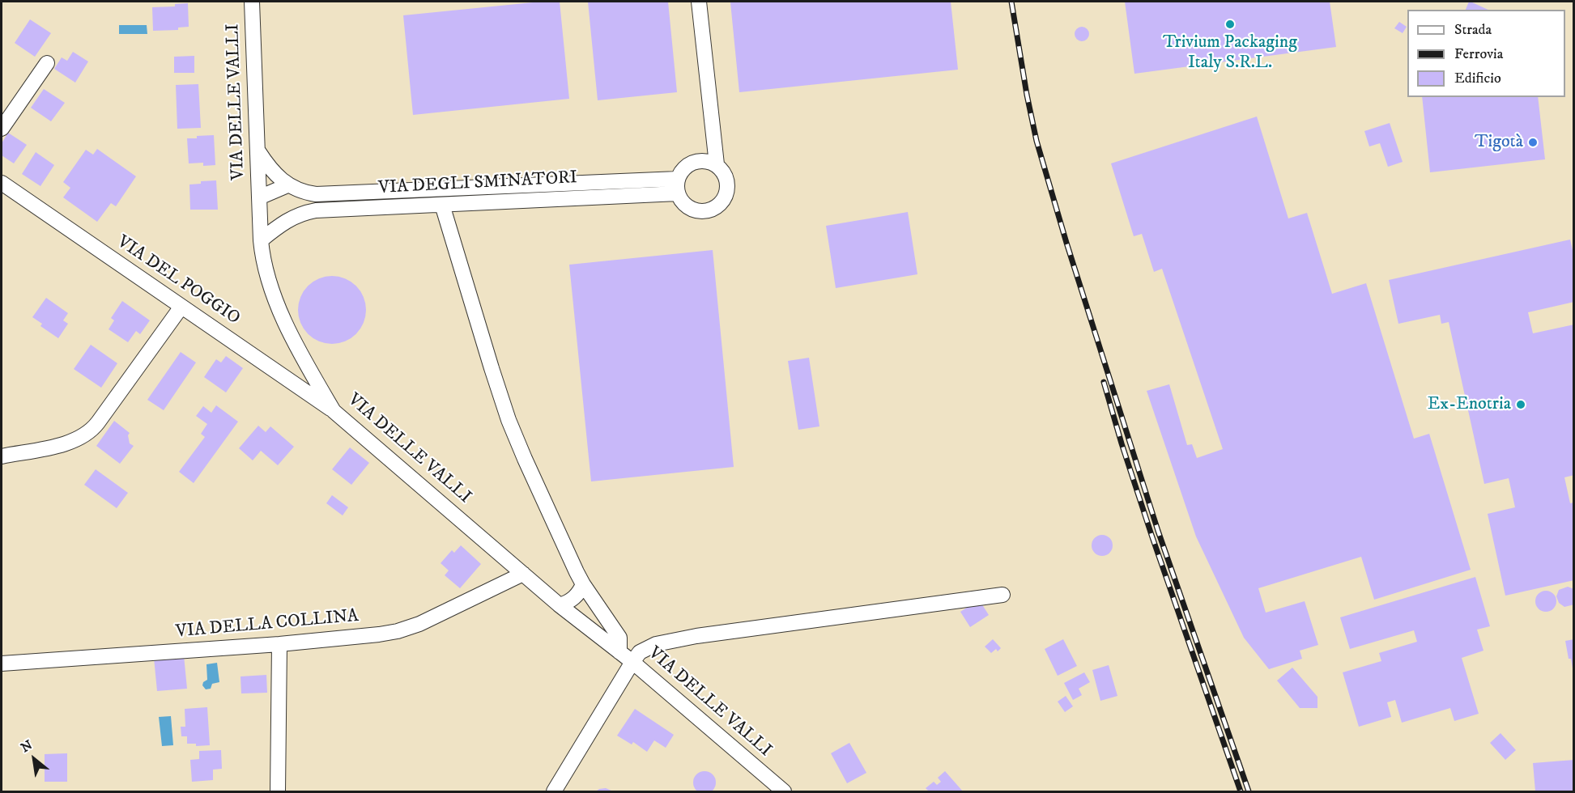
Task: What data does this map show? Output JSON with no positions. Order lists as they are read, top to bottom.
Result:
{
  "streets": {
    "street": [
      "VIA DELLE VALLI",
      "VIA DEGLI SMINATORI",
      "VIA DEL POGGIO",
      "VIA DELLA COLLINA"
    ]
  },
  "crossings": [
    ["VIA DELLE VALLI", "VIA DEGLI SMINATORI"],
    ["VIA DELLE VALLI", "VIA DEL POGGIO"],
    ["VIA DELLE VALLI", "VIA DELLA COLLINA"]
  ],
  "places": ["Trivium Packaging Italy S.R.L.", "Tigotà", "Ex-Enotria"],
  "legend": ["Strada", "Ferrovia", "Edificio"],
  "north": "top left"
}
